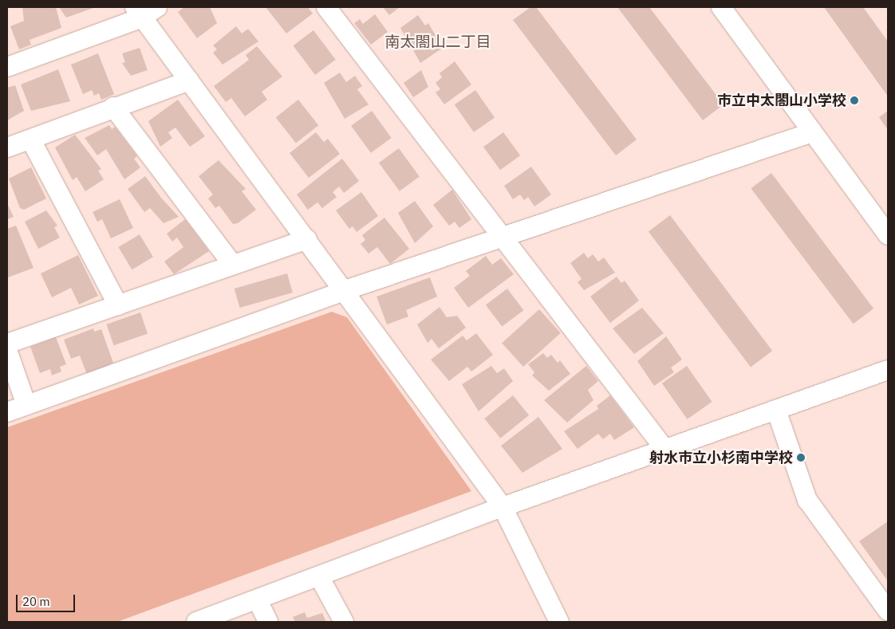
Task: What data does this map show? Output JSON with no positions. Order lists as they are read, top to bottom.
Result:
{
  "districts": ["南太閤山二丁目"],
  "places": ["市立中太閤山小学校", "射水市立小杉南中学校"],
  "scale_bar": "20 m"
}
